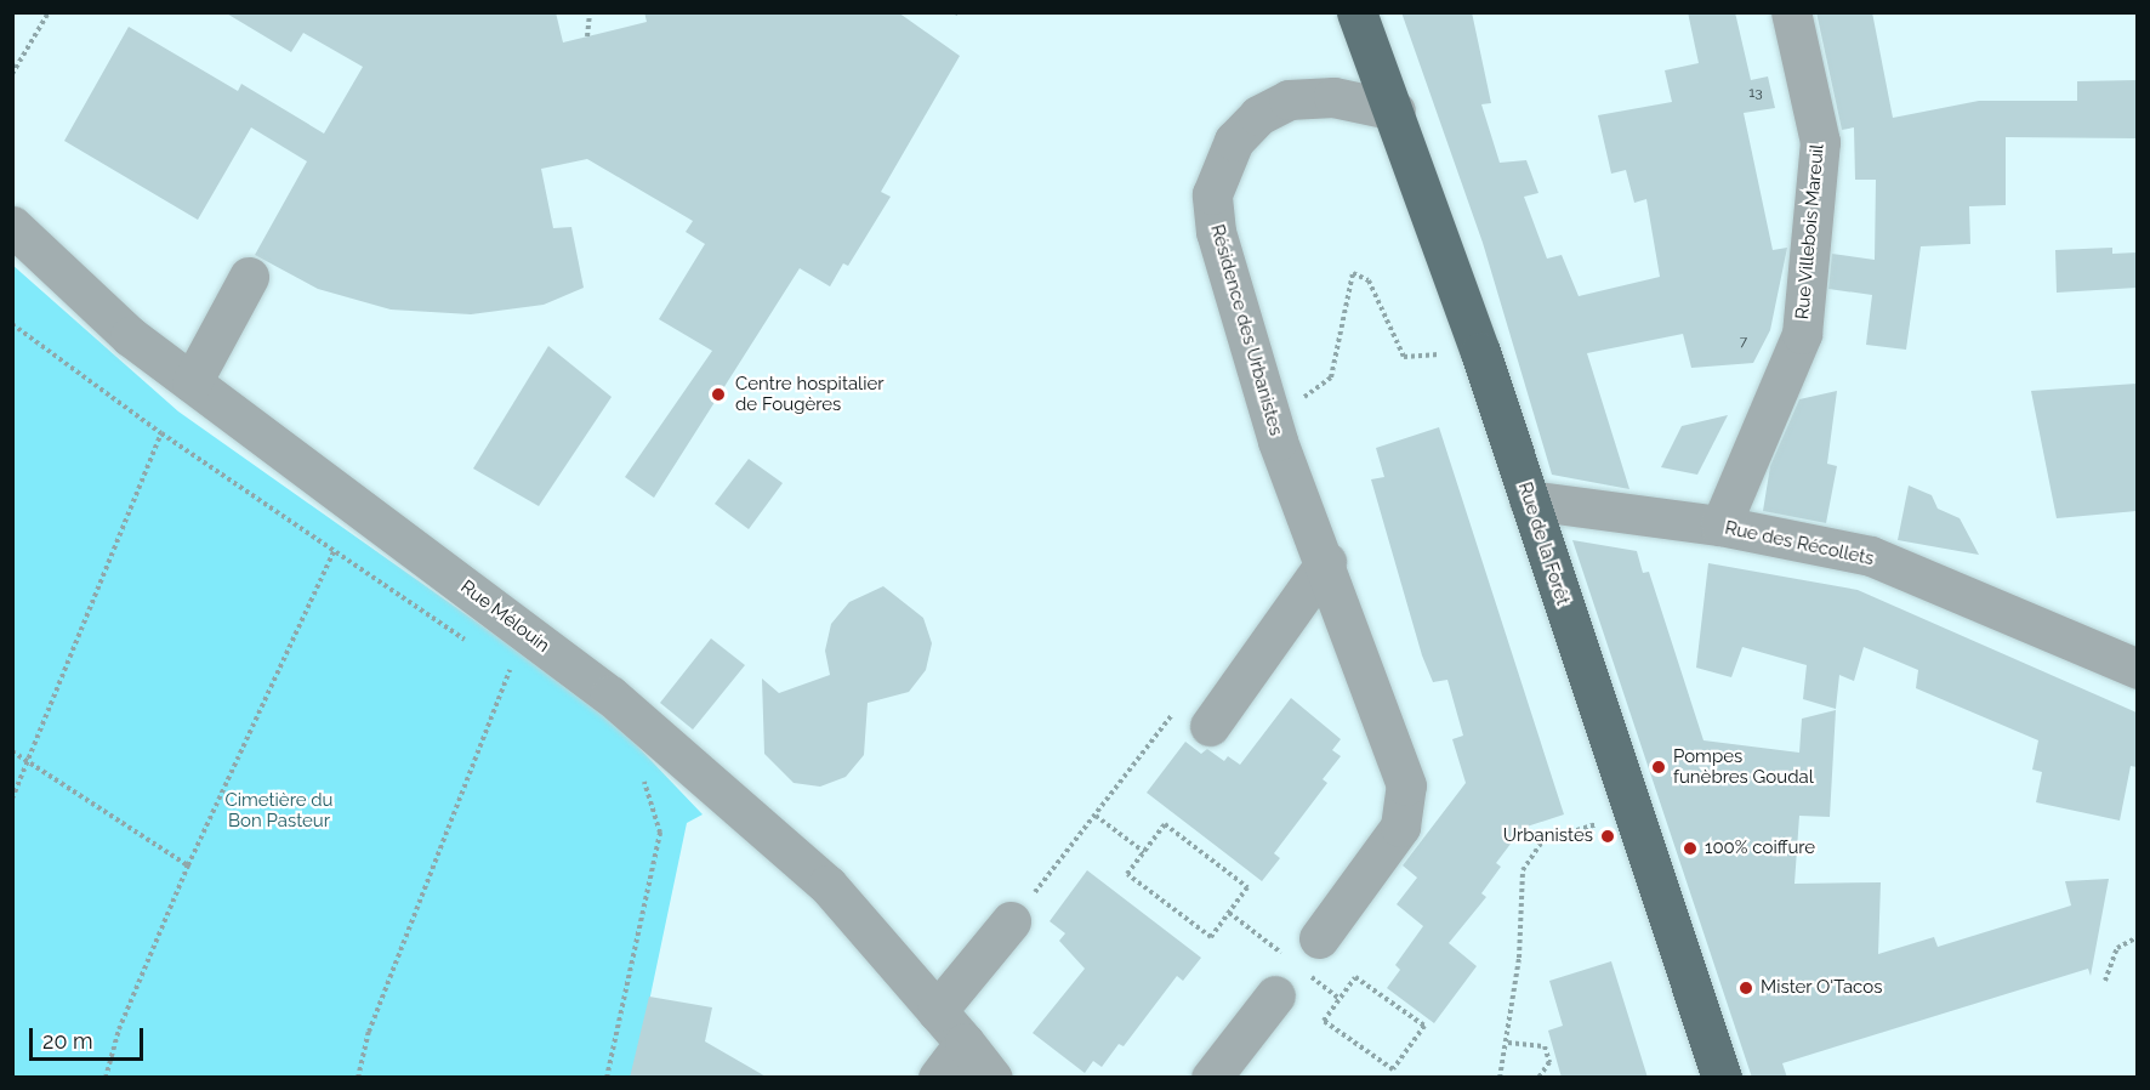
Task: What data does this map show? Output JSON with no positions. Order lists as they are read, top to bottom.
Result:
{
  "streets": {
    "main road": ["Rue de la Forêt"],
    "street": [
      "Rue Villebois Mareuil",
      "Résidence des Urbanistes",
      "Rue des Récollets",
      "Rue Mélouin"
    ]
  },
  "crossings": [
    ["Rue Villebois Mareuil", "Rue des Récollets"],
    ["Résidence des Urbanistes", "Rue de la Forêt"],
    ["Rue de la Forêt", "Rue des Récollets"]
  ],
  "parks": ["Cimetière du Bon Pasteur"],
  "places": [
    "Centre hospitalier de Fougères",
    "Pompes funèbres Goudal",
    "Urbanistes",
    "100% coiffure",
    "Mister O'Tacos"
  ],
  "house_numbers": ["13", "7"],
  "scale_bar": "20 m"
}
